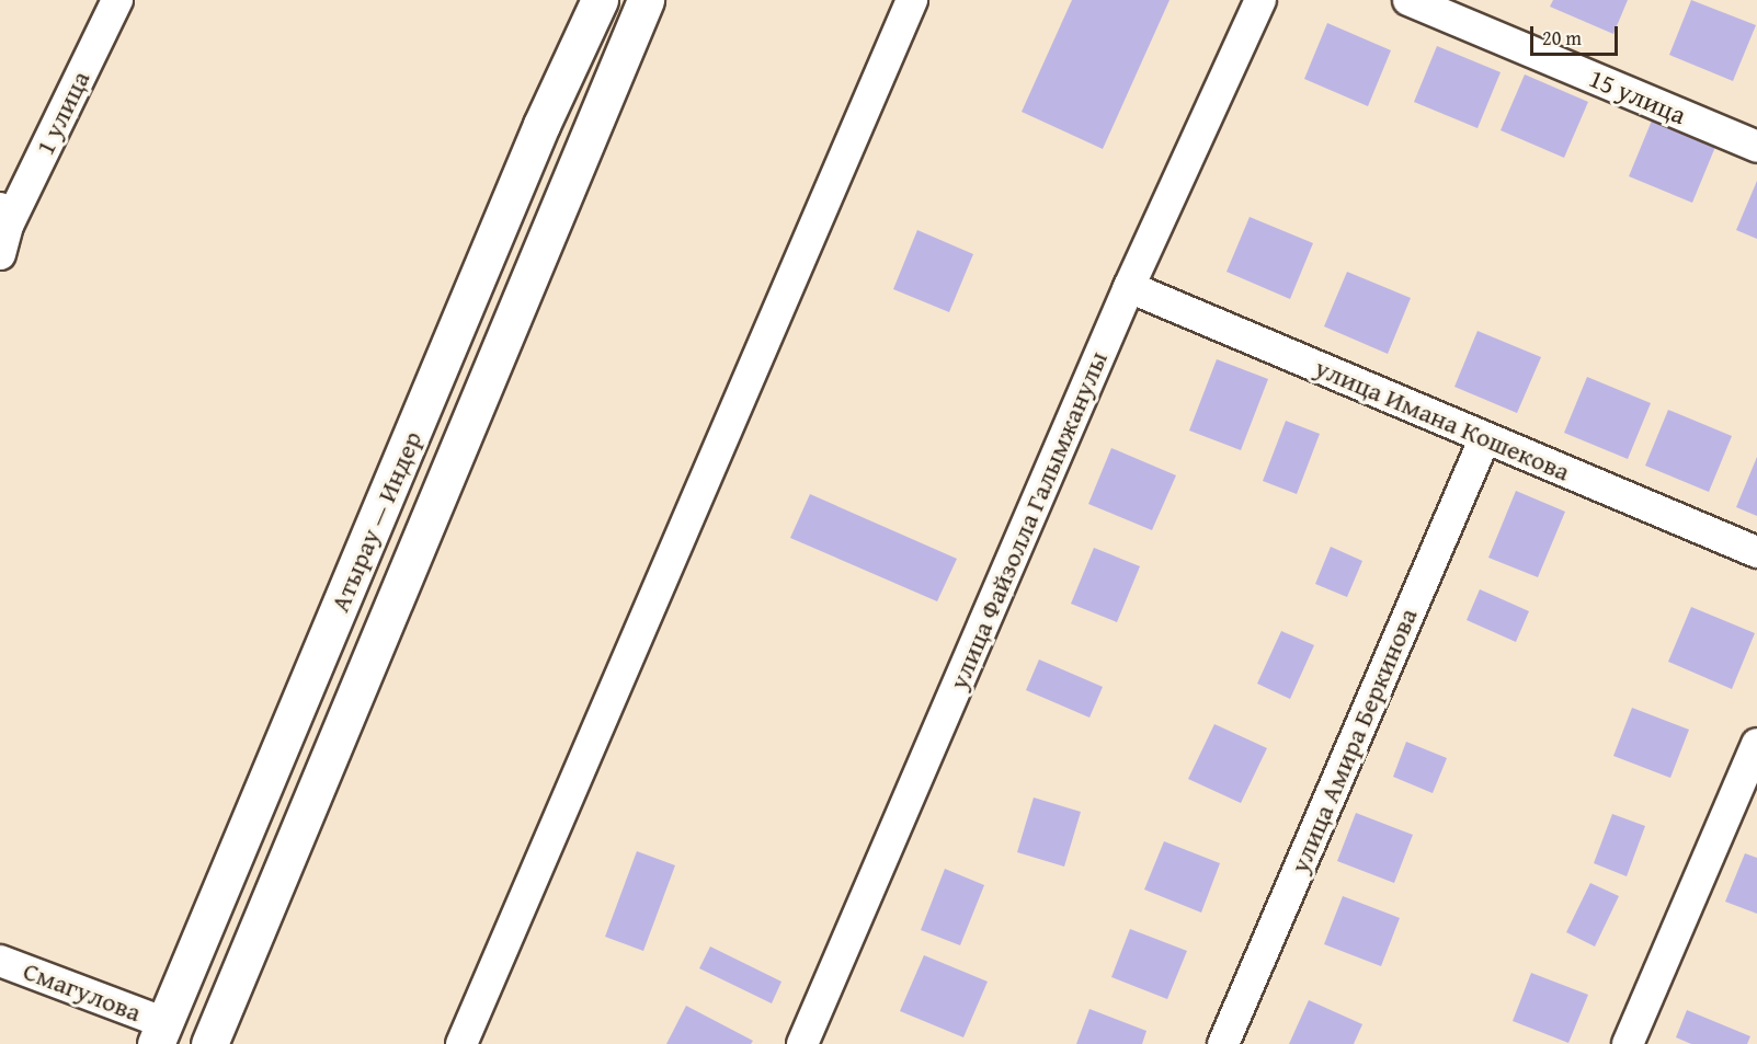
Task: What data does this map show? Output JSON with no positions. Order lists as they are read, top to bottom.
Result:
{
  "streets": {
    "main road": ["Атырау — Индер"],
    "street": [
      "15 улица",
      "1 улица",
      "улица Имана Кошекова",
      "улица Файзолла Галымжанулы",
      "улица Амира Беркинова",
      "Смагулова"
    ]
  },
  "crossings": [
    ["улица Имана Кошекова", "улица Файзолла Галымжанулы"],
    ["улица Имана Кошекова", "улица Амира Беркинова"],
    ["Атырау — Индер", "Смагулова"]
  ],
  "scale_bar": "20 m"
}
